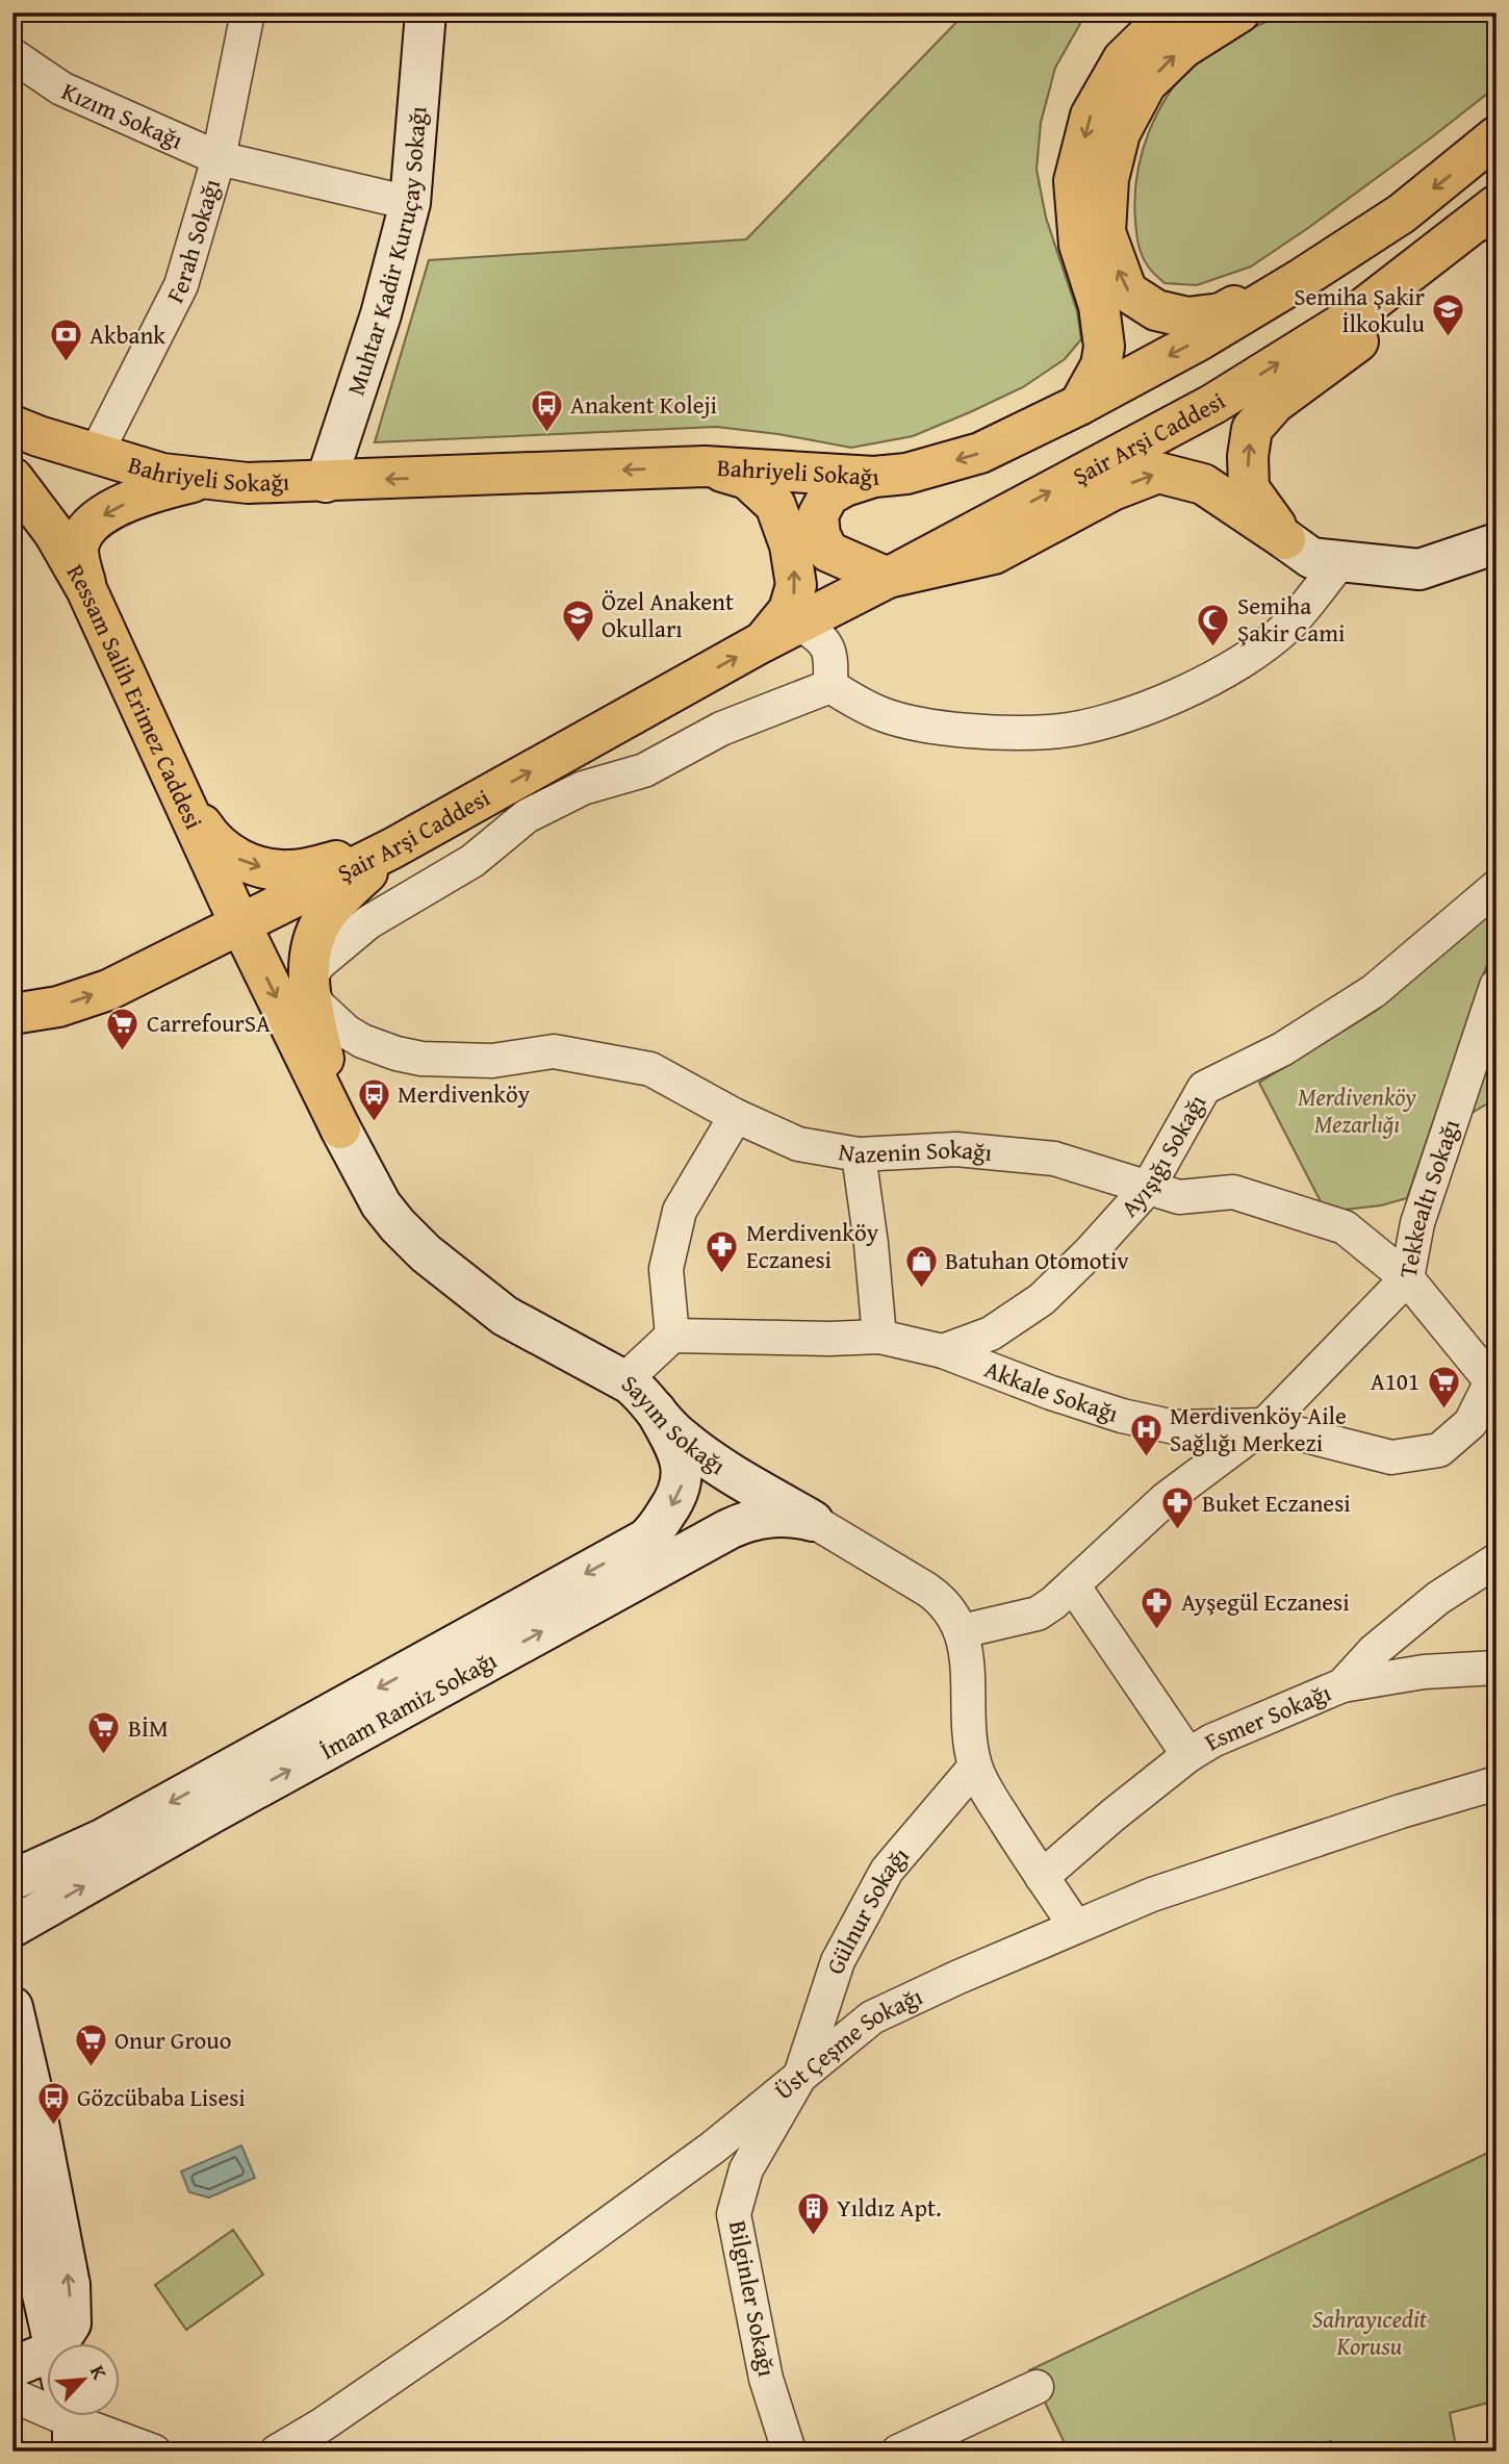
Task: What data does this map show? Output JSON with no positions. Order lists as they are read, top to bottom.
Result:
{
  "streets": {
    "main road": [
      "Şair Arşi Caddesi",
      "Bahriyeli Sokağı",
      "Ressam Salih Erimez Caddesi",
      "Sayım Sokağı"
    ],
    "street": [
      "Kızım Sokağı",
      "Ferah Sokağı",
      "Muhtar Kadir Kuruçay Sokağı",
      "Nazenin Sokağı",
      "Ayışığı Sokağı",
      "Tekkealtı Sokağı",
      "Akkale Sokağı",
      "İmam Ramiz Sokağı",
      "Esmer Sokağı",
      "Gülnur Sokağı",
      "Üst Çeşme Sokağı",
      "Bilginler Sokağı"
    ]
  },
  "crossings": [
    ["Kızım Sokağı", "Ferah Sokağı"],
    ["Kızım Sokağı", "Muhtar Kadir Kuruçay Sokağı"],
    ["Ferah Sokağı", "Bahriyeli Sokağı"],
    ["Muhtar Kadir Kuruçay Sokağı", "Bahriyeli Sokağı"],
    ["Şair Arşi Caddesi", "Ressam Salih Erimez Caddesi"],
    ["Şair Arşi Caddesi", "Nazenin Sokağı"],
    ["Şair Arşi Caddesi", "Sayım Sokağı"],
    ["Ressam Salih Erimez Caddesi", "Sayım Sokağı"],
    ["Nazenin Sokağı", "Ayışığı Sokağı"],
    ["Nazenin Sokağı", "Tekkealtı Sokağı"],
    ["Nazenin Sokağı", "Akkale Sokağı"],
    ["Ayışığı Sokağı", "Akkale Sokağı"],
    ["Tekkealtı Sokağı", "Akkale Sokağı"],
    ["Tekkealtı Sokağı", "Sayım Sokağı"],
    ["Sayım Sokağı", "İmam Ramiz Sokağı"],
    ["Sayım Sokağı", "Esmer Sokağı"],
    ["Sayım Sokağı", "Gülnur Sokağı"],
    ["Sayım Sokağı", "Üst Çeşme Sokağı"],
    ["Gülnur Sokağı", "Üst Çeşme Sokağı"],
    ["Gülnur Sokağı", "Bilginler Sokağı"],
    ["Üst Çeşme Sokağı", "Bilginler Sokağı"]
  ],
  "one_way": ["Şair Arşi Caddesi", "Bahriyeli Sokağı"],
  "parks": ["Merdivenköy Mezarlığı", "Sahrayıcedit Korusu"],
  "places": {
    "school or university": ["Semiha Şakir İlkokulu", "Özel Anakent Okulları"],
    "bank": ["Akbank"],
    "bus stop": ["Anakent Koleji", "Merdivenköy", "Gözcübaba Lisesi"],
    "mosque": ["Semiha Şakir Cami"],
    "supermarket": [
      "CarrefourSA",
      "A101",
      "BİM",
      "Onur Grouo"
    ],
    "pharmacy": ["Merdivenköy Eczanesi", "Buket Eczanesi", "Ayşegül Eczanesi"],
    "shop": ["Batuhan Otomotiv"],
    "hospital": ["Merdivenköy Aile Sağlığı Merkezi"],
    "building": ["Yıldız Apt."]
  },
  "north": "top right"
}
